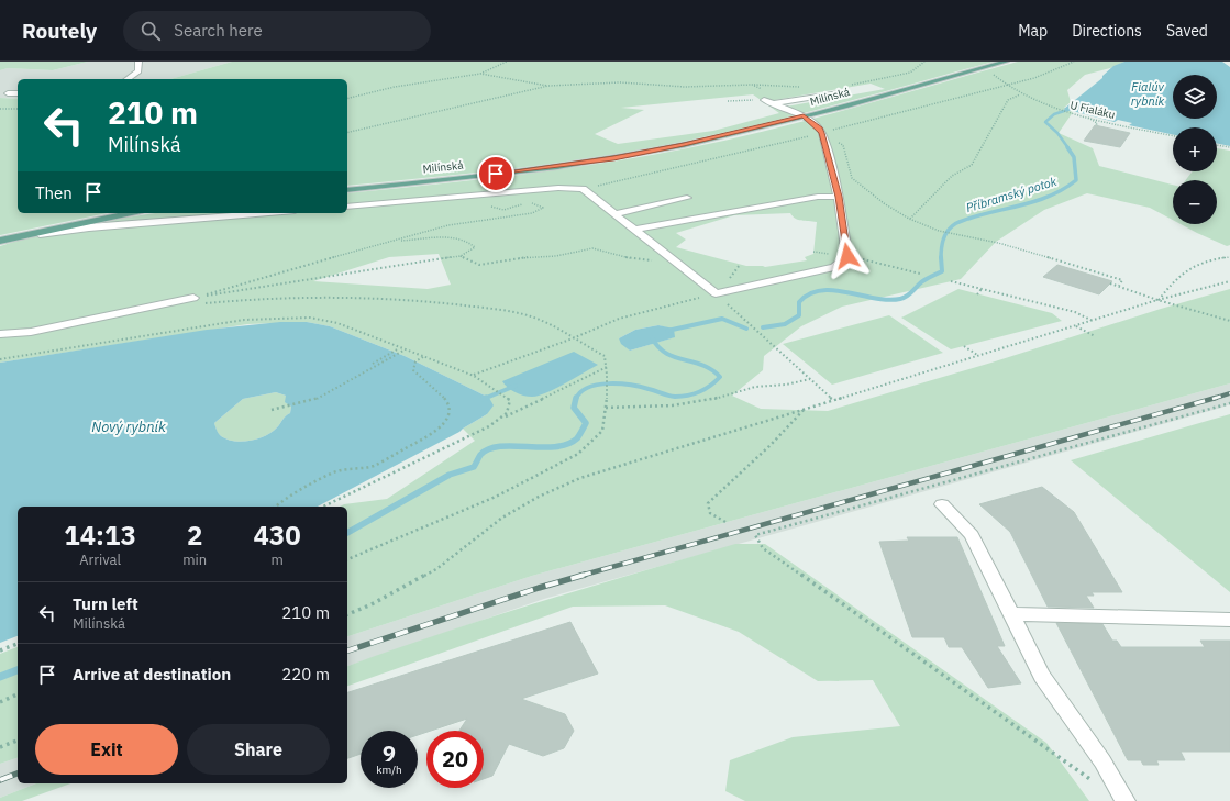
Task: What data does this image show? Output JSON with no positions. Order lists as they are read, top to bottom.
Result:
{
  "streets": {
    "main road": ["Milínská"],
    "path": ["U Fialáku"]
  },
  "water": ["Fialúv rybník", "Příbramský potok", "Nový rybník"],
  "page": {
    "header": "Routely",
    "search": "Search here",
    "nav": ["Map", "Directions", "Saved"],
    "map_buttons": ["+", "−"],
    "turn": ["210 m", "Milínská"],
    "then": "Then",
    "eta": [
      "14:13",
      "Arrival",
      "2",
      "min",
      "430",
      "m"
    ],
    "list": [
      {
        "name": "Turn left",
        "note": "Milínská",
        "value": "210 m"
      },
      {
        "name": "Arrive at destination",
        "value": "220 m"
      }
    ],
    "buttons": ["Exit", "Share"],
    "speed": "9 km/h",
    "limit": "20"
  }
}
